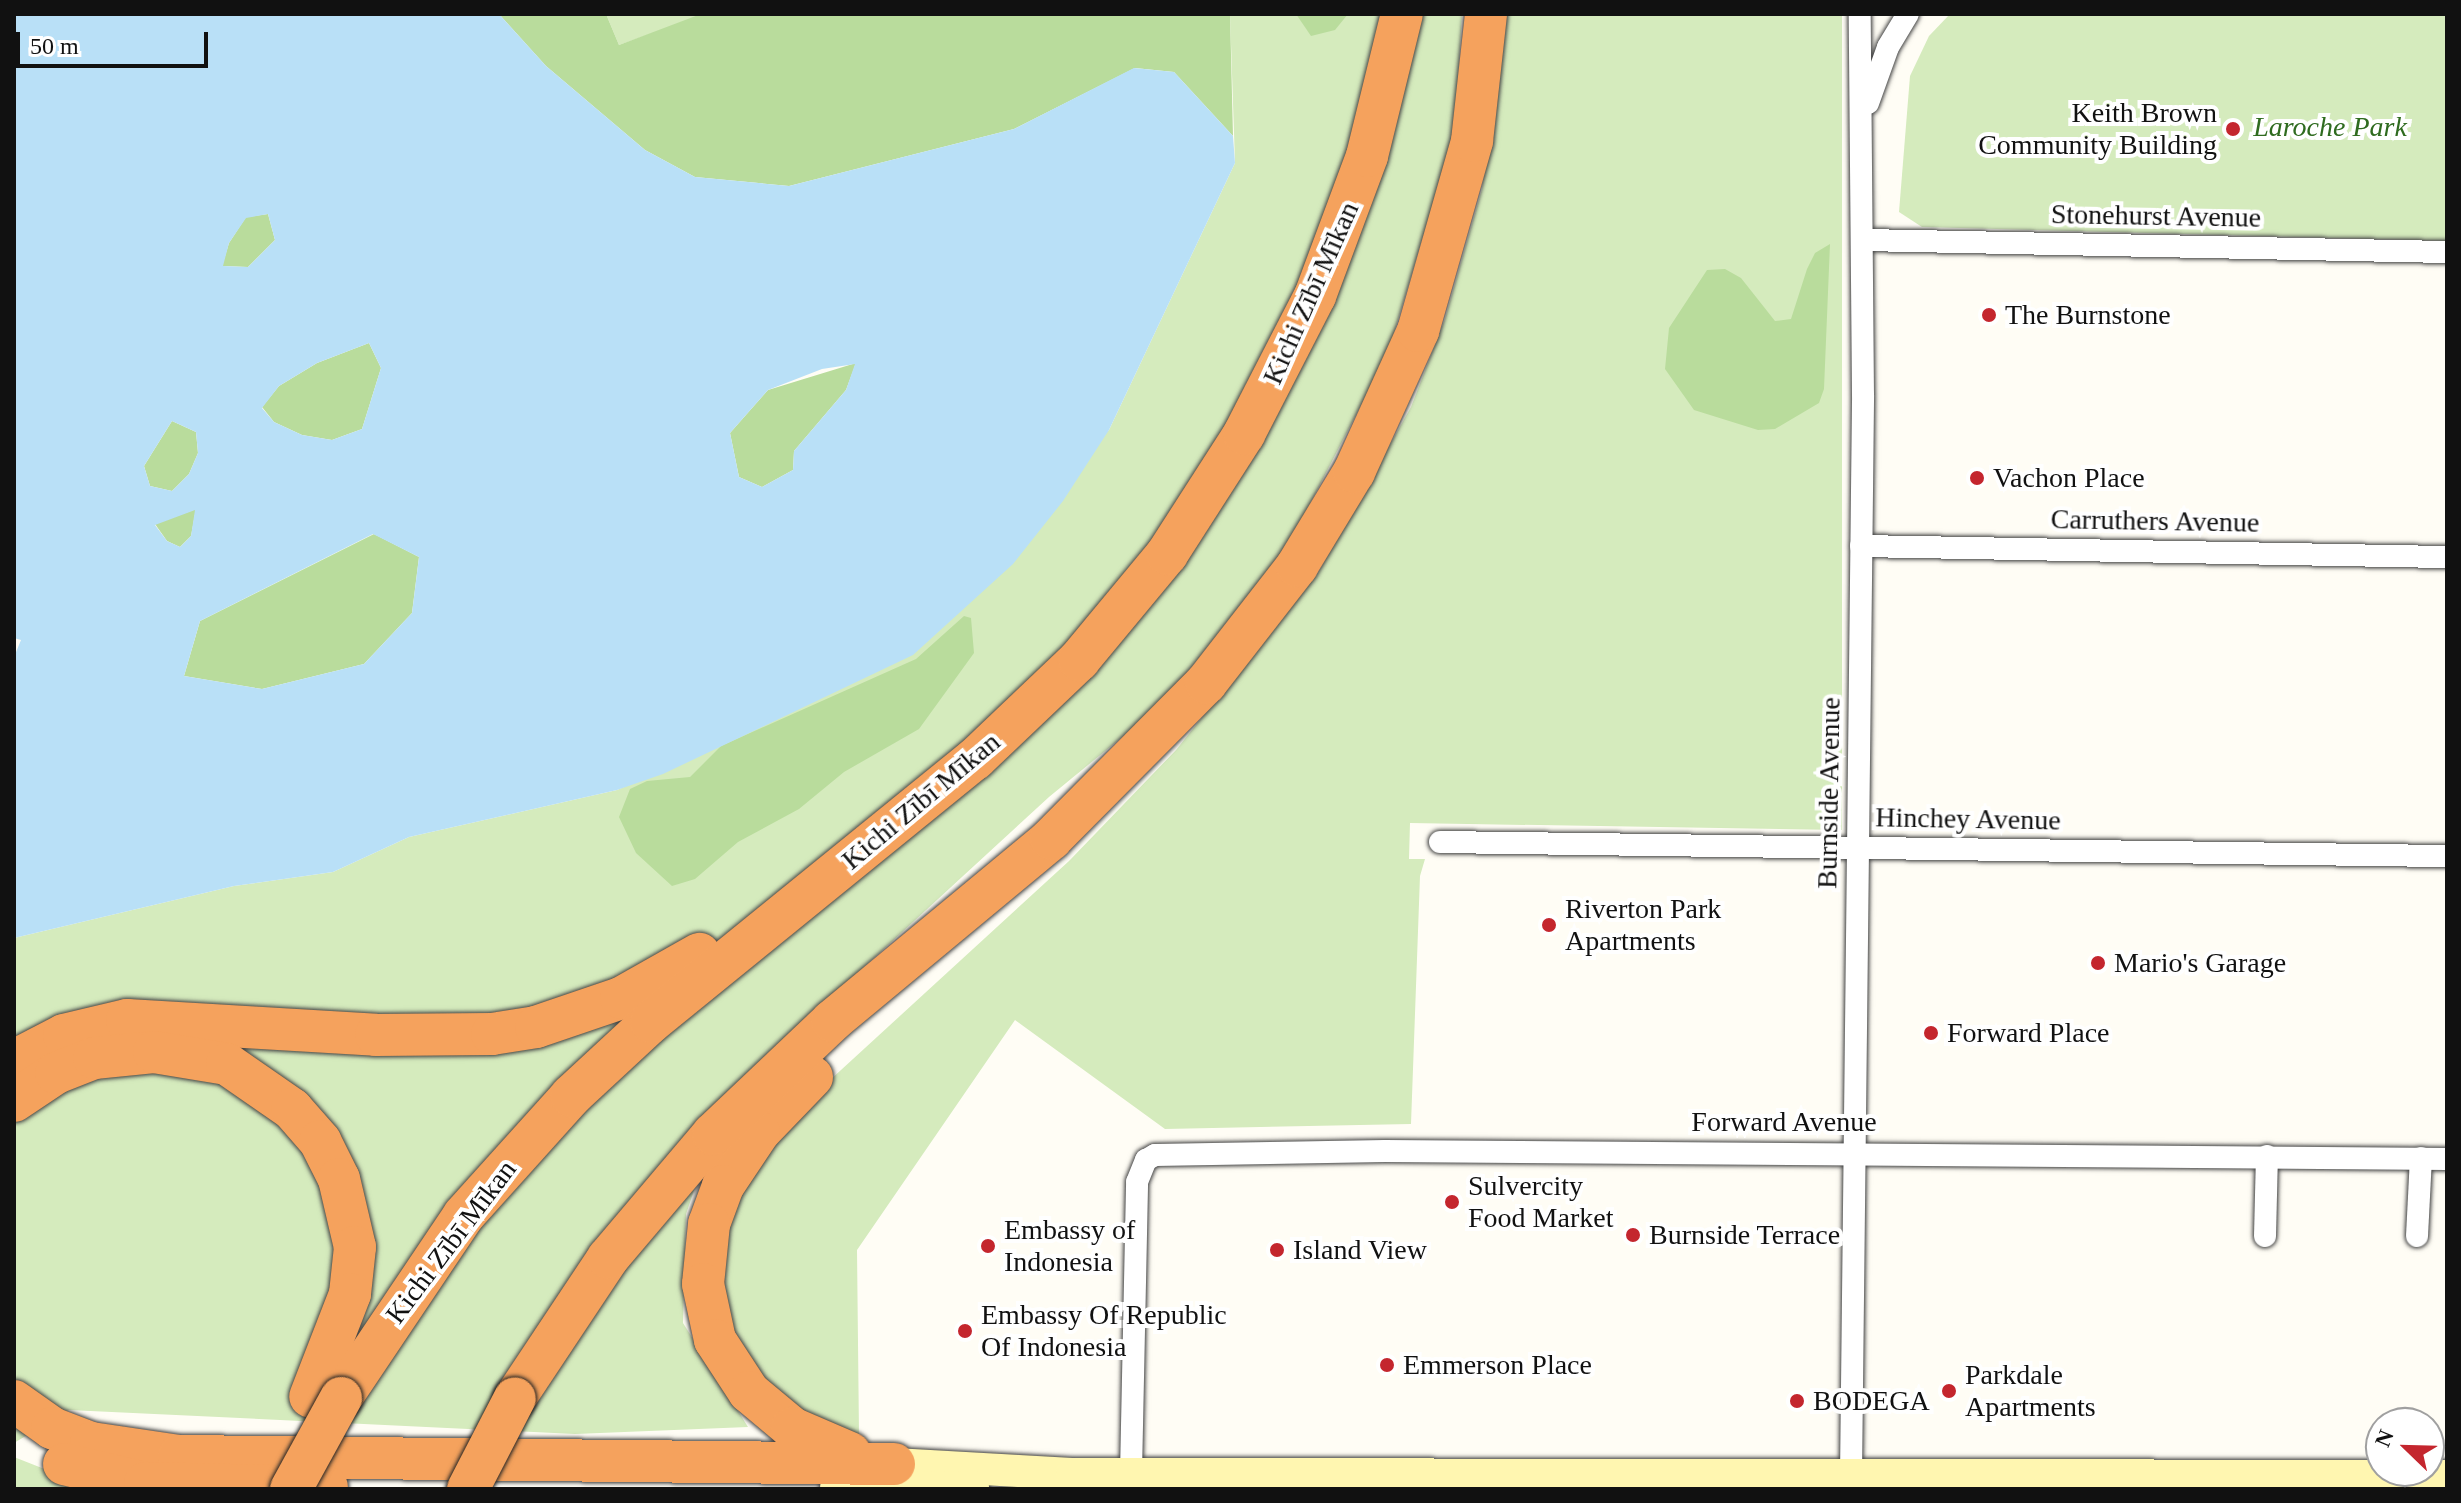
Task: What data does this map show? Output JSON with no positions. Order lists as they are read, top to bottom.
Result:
{
  "streets": {
    "highway": ["Kichi Zībī Mīkan"],
    "street": [
      "Stonehurst Avenue",
      "Carruthers Avenue",
      "Burnside Avenue",
      "Hinchey Avenue",
      "Forward Avenue"
    ]
  },
  "crossings": [
    ["Stonehurst Avenue", "Burnside Avenue"],
    ["Carruthers Avenue", "Burnside Avenue"],
    ["Burnside Avenue", "Hinchey Avenue"],
    ["Burnside Avenue", "Forward Avenue"]
  ],
  "parks": ["Laroche Park"],
  "places": [
    "Keith Brown Community Building",
    "The Burnstone",
    "Vachon Place",
    "Riverton Park Apartments",
    "Mario's Garage",
    "Forward Place",
    "Sulvercity Food Market",
    "Burnside Terrace",
    "Embassy of Indonesia",
    "Island View",
    "Embassy Of Republic Of Indonesia",
    "Emmerson Place",
    "Parkdale Apartments",
    "BODEGA"
  ],
  "scale_bar": "50 m",
  "north": "top left"
}
